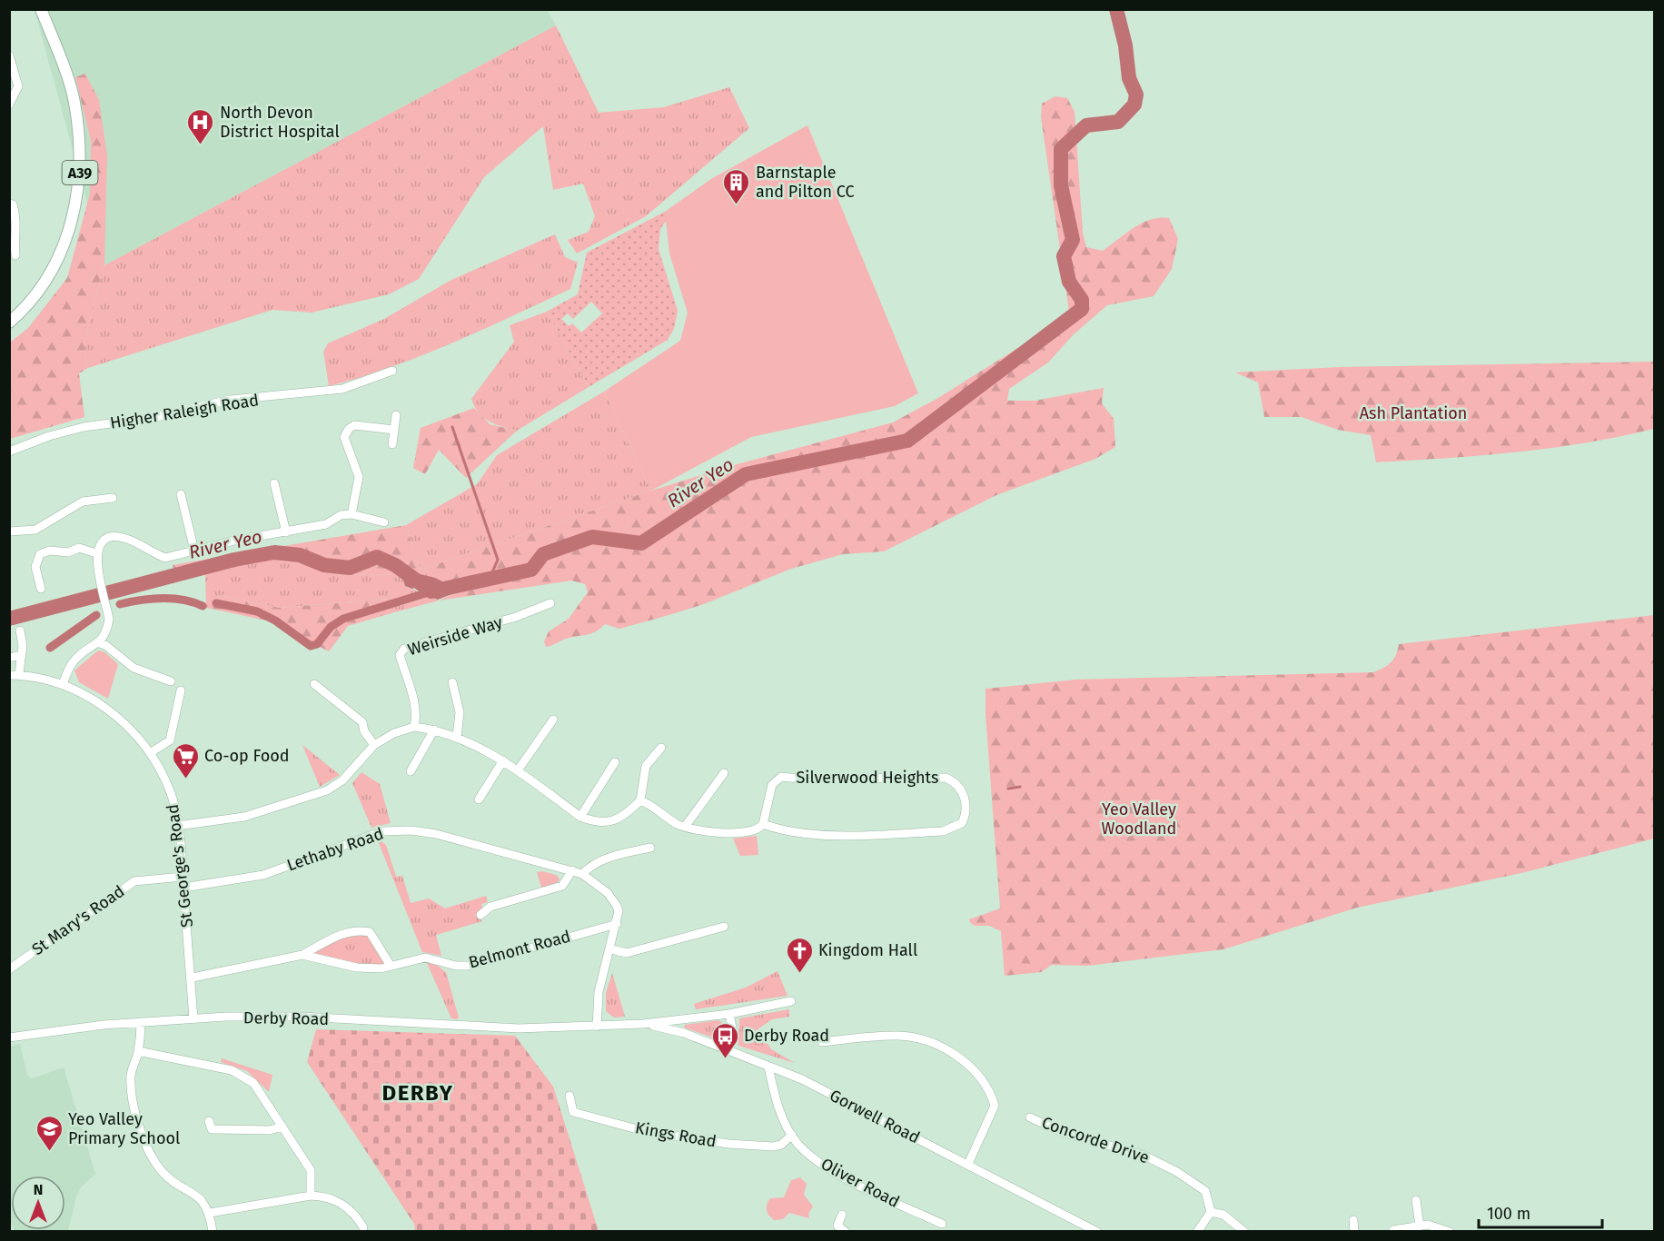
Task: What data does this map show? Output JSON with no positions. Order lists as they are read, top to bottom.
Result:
{
  "streets": {
    "main road": ["A39"],
    "street": [
      "Higher Raleigh Road",
      "Weirside Way",
      "Silverwood Heights",
      "Lethaby Road",
      "St George's Road",
      "St Mary's Road",
      "Belmont Road",
      "Derby Road",
      "Gorwell Road",
      "Kings Road",
      "Concorde Drive",
      "Oliver Road"
    ]
  },
  "crossings": [
    ["Lethaby Road", "St George's Road"],
    ["Lethaby Road", "Belmont Road"],
    ["St George's Road", "St Mary's Road"],
    ["St George's Road", "Belmont Road"],
    ["St George's Road", "Derby Road"],
    ["Derby Road", "Gorwell Road"],
    ["Gorwell Road", "Oliver Road"],
    ["Kings Road", "Oliver Road"]
  ],
  "districts": ["DERBY"],
  "water": ["River Yeo"],
  "parks": ["Ash Plantation", "Yeo Valley Woodland"],
  "places": {
    "hospital": ["North Devon District Hospital"],
    "building": ["Barnstaple and Pilton CC"],
    "supermarket": ["Co-op Food"],
    "church": ["Kingdom Hall"],
    "bus stop": ["Derby Road"],
    "school or university": ["Yeo Valley Primary School"]
  },
  "scale_bar": "100 m",
  "north": "top"
}
